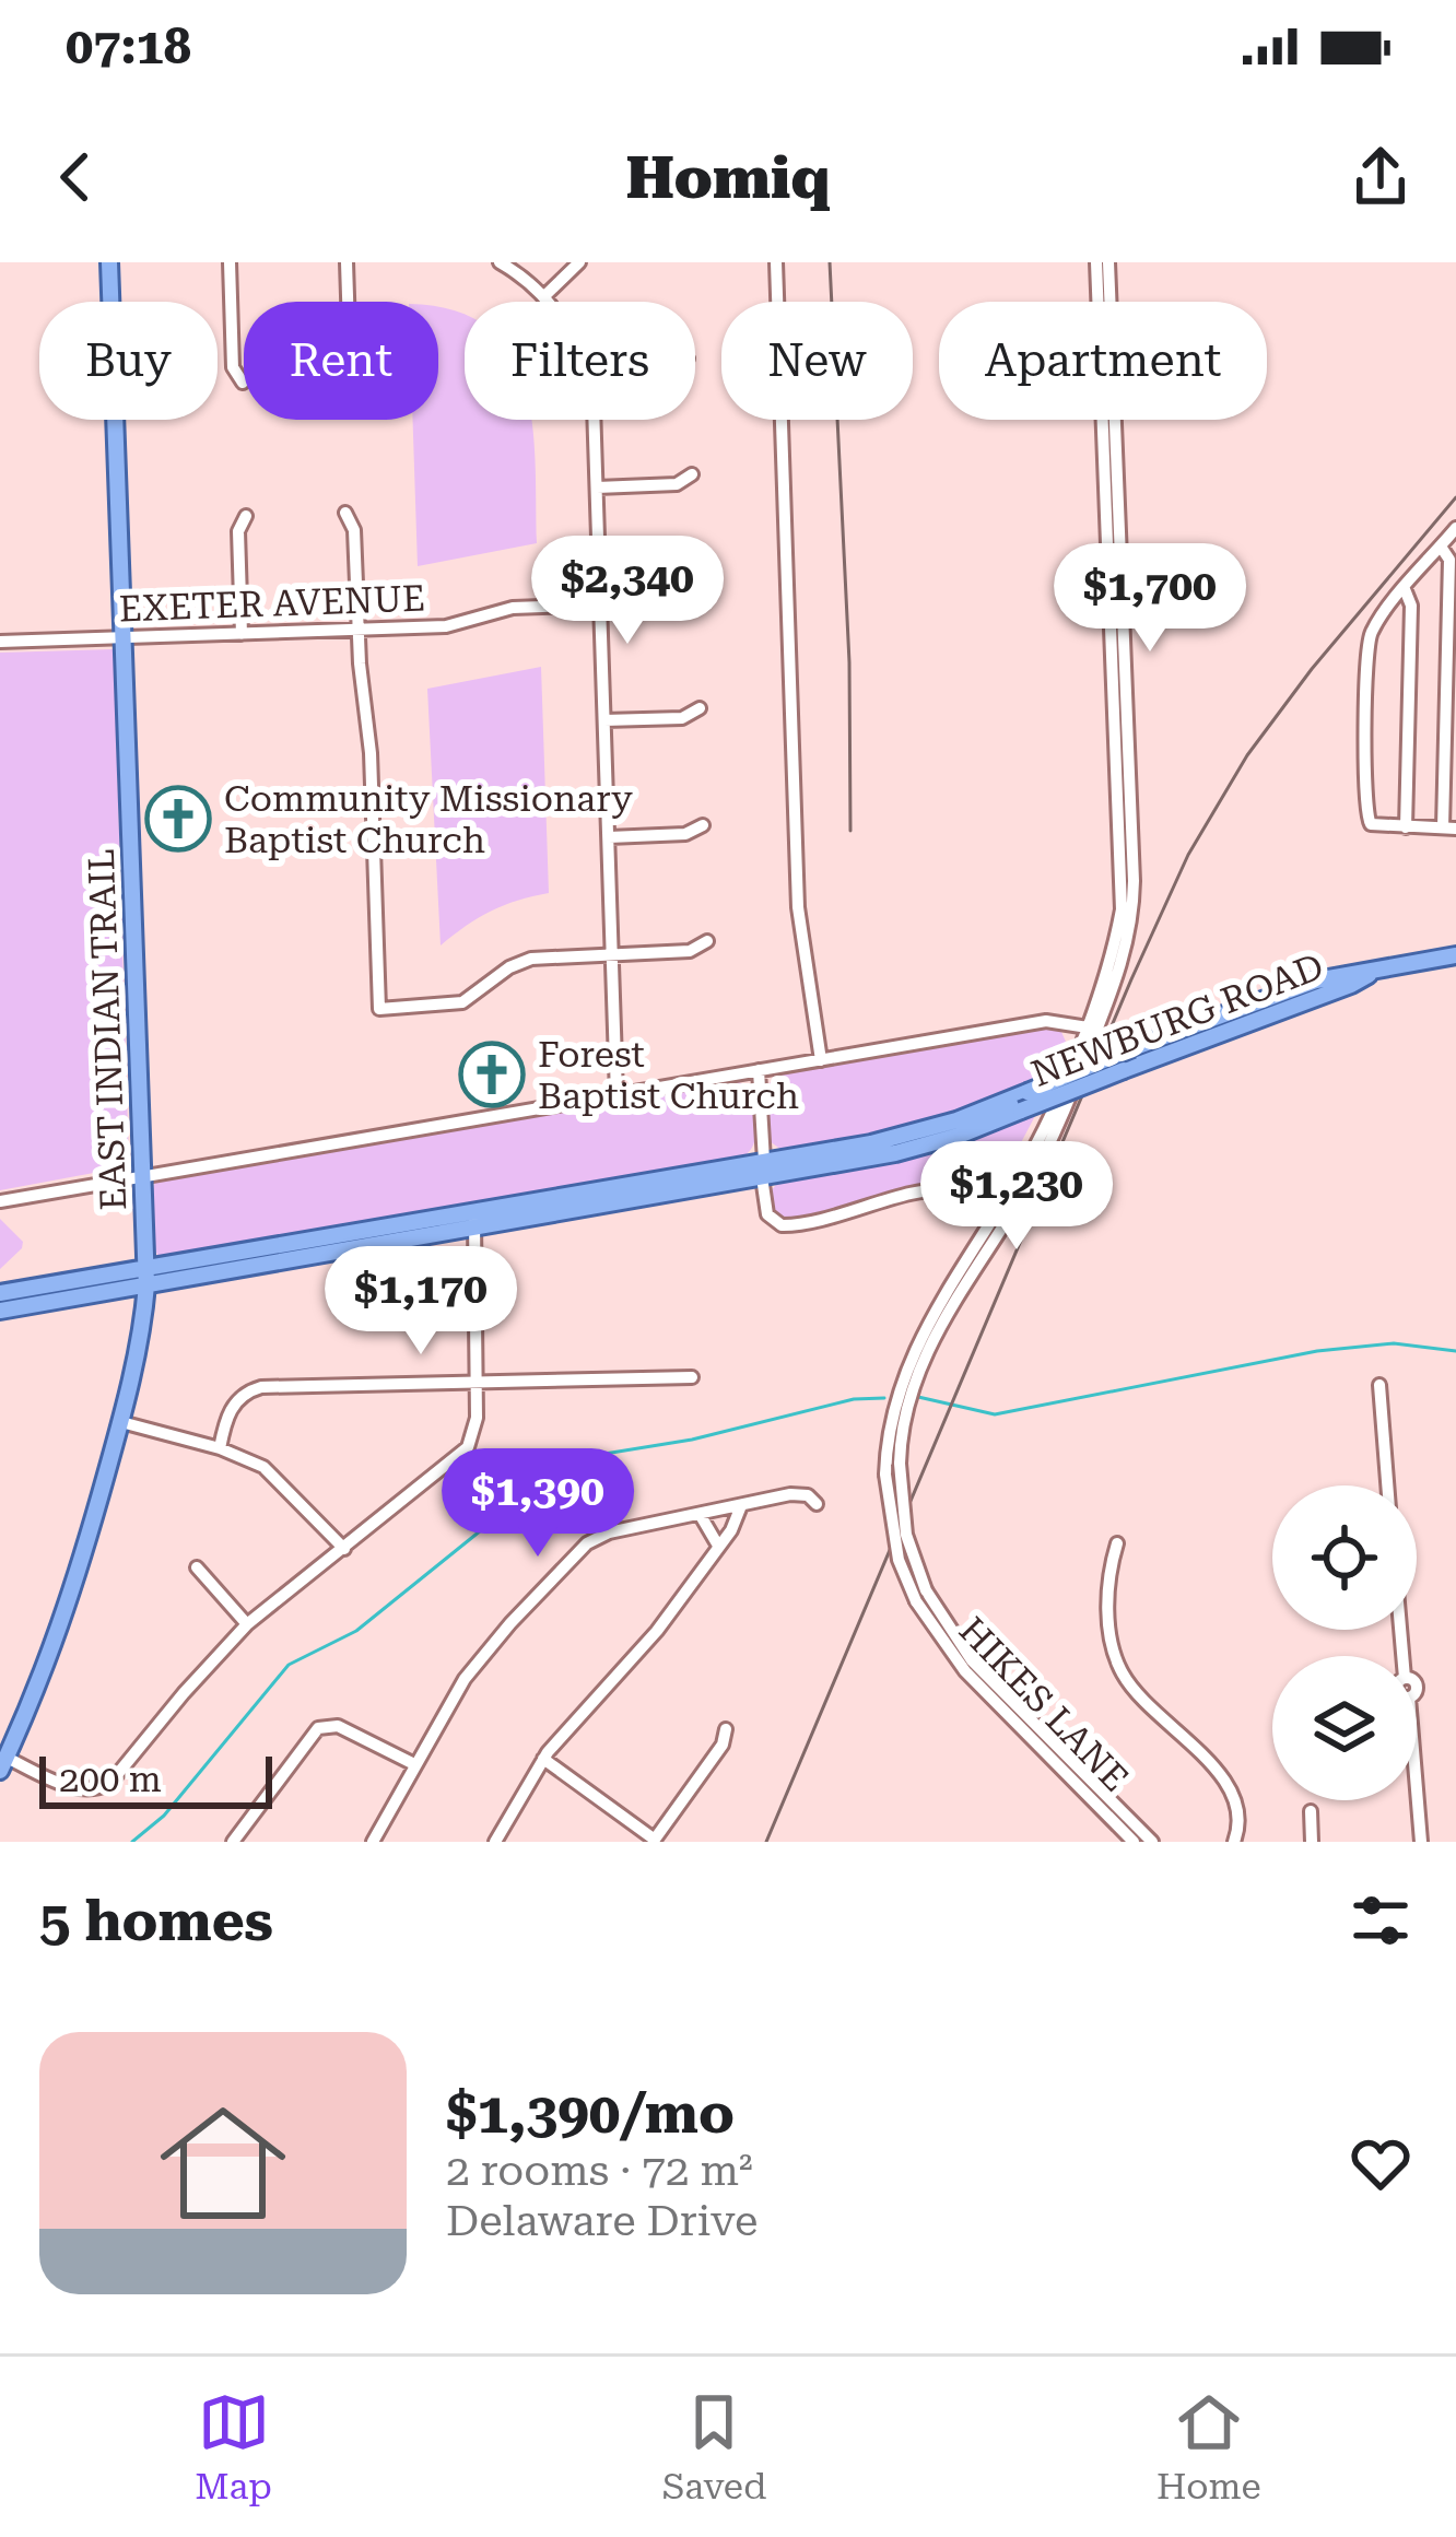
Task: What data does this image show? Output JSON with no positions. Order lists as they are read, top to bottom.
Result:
{
  "streets": {
    "main road": ["NEWBURG ROAD", "EAST INDIAN TRAIL"],
    "street": ["EXETER AVENUE", "HIKES LANE"]
  },
  "crossings": [
    ["EXETER AVENUE", "EAST INDIAN TRAIL"],
    ["NEWBURG ROAD", "EAST INDIAN TRAIL"]
  ],
  "places": {
    "church": ["Community Missionary Baptist Church", "Forest Baptist Church"]
  },
  "scale_bar": "200 m",
  "page": {
    "status": "07:18",
    "header": "Homiq",
    "chip": [
      "Buy",
      "Rent",
      "Filters",
      "New",
      "Apartment"
    ],
    "price": [
      "$2,340",
      "$1,700",
      "$1,230",
      "$1,170",
      "$1,390"
    ],
    "scale": "200 m",
    "heading": "5 homes",
    "list": [
      {
        "name": "$1,390/mo",
        "note": "2 rooms · 72 m² · Delaware Drive"
      }
    ],
    "tabs": ["Map", "Saved", "Home"]
  }
}
